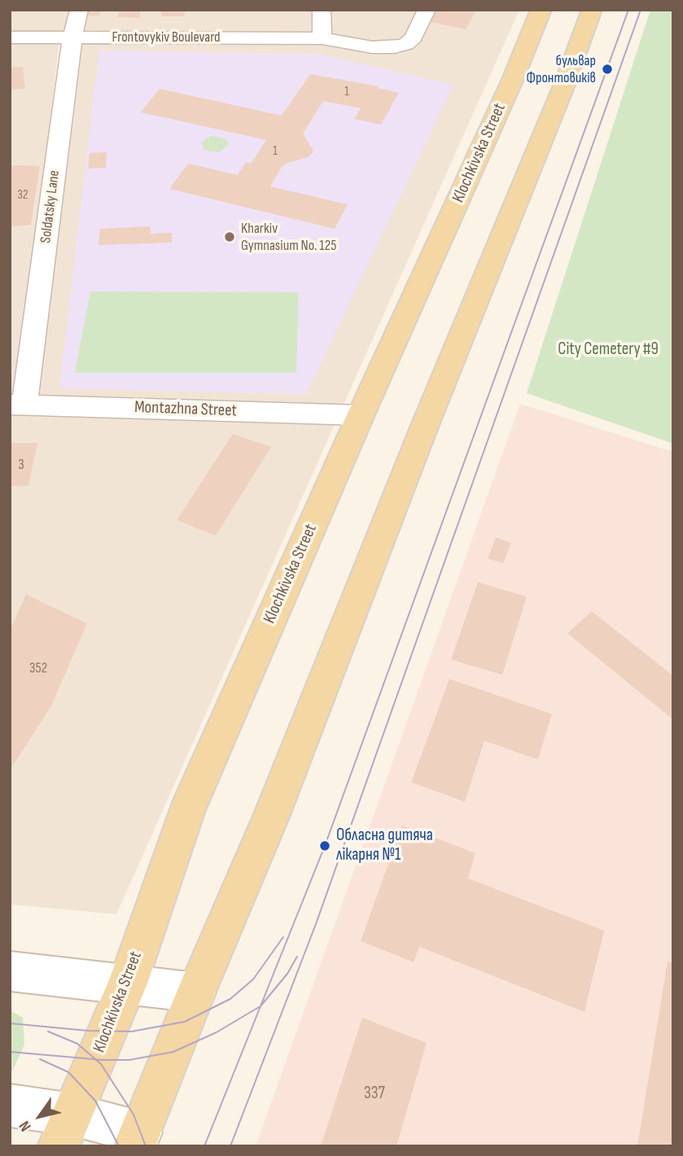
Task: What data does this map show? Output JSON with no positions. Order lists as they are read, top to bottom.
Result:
{
  "streets": {
    "main road": ["Klochkivska Street"],
    "street": ["Frontovykiv Boulevard", "Soldatsky Lane", "Montazhna Street"]
  },
  "crossings": [
    ["Frontovykiv Boulevard", "Soldatsky Lane"],
    ["Klochkivska Street", "Montazhna Street"],
    ["Soldatsky Lane", "Montazhna Street"]
  ],
  "parks": ["City Cemetery #9"],
  "places": ["бульвар Фронтовиків", "Kharkiv Gymnasium No. 125", "Обласна дитяча лікарня №1"],
  "house_numbers": [
    "1",
    "1",
    "32",
    "3",
    "352",
    "337"
  ],
  "north": "bottom left"
}
